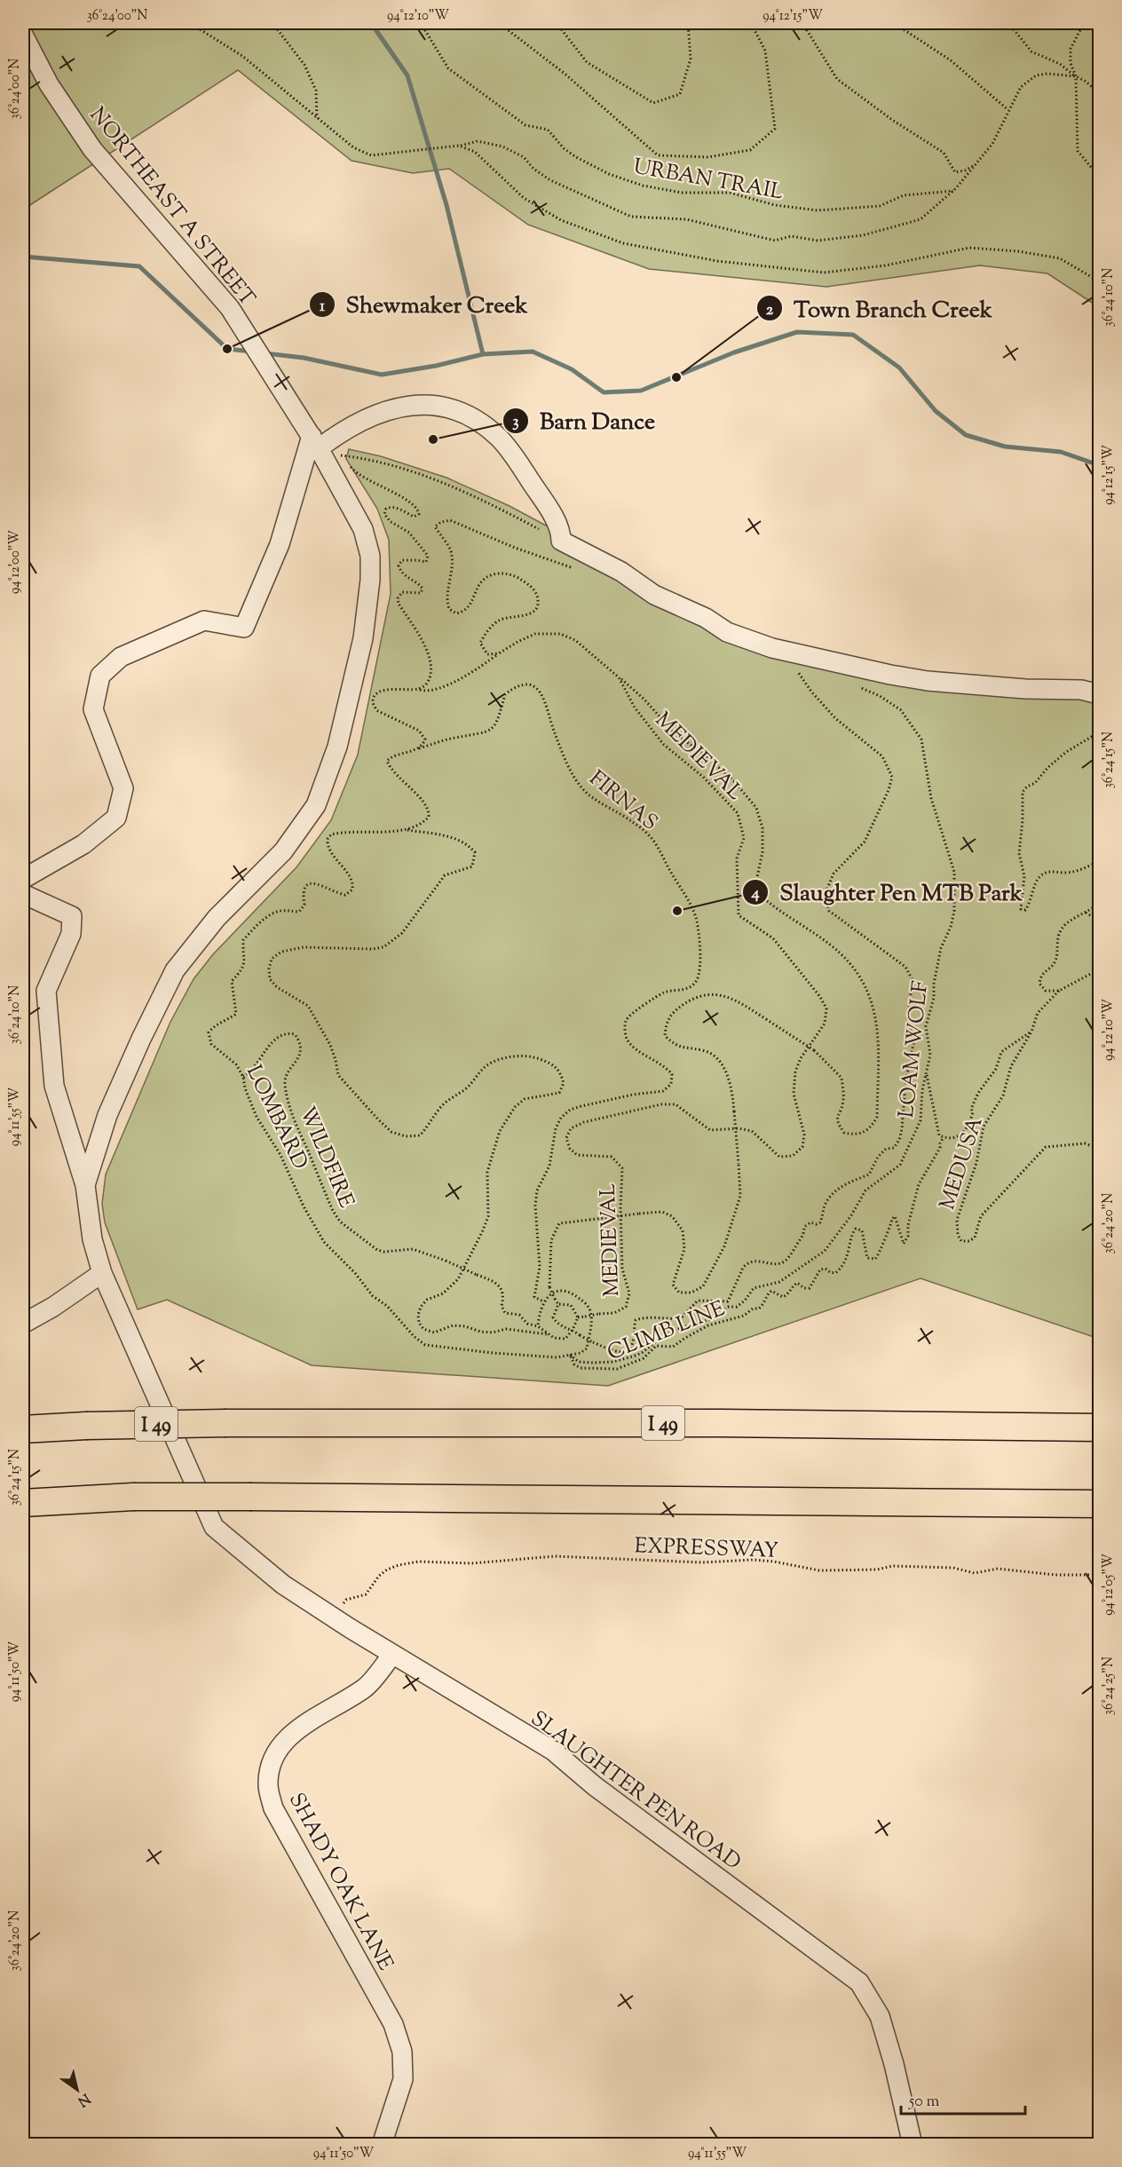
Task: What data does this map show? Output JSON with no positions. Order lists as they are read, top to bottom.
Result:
{
  "streets": {
    "highway": ["I 49"],
    "street": ["NORTHEAST A STREET", "SLAUGHTER PEN ROAD", "SHADY OAK LANE"],
    "path": [
      "URBAN TRAIL",
      "MEDIEVAL",
      "FIRNAS",
      "LOAM WOLF",
      "LOMBARD",
      "WILDFIRE",
      "MEDUSA",
      "CLIMB LINE",
      "EXPRESSWAY"
    ]
  },
  "crossings": [
    ["NORTHEAST A STREET", "SLAUGHTER PEN ROAD"],
    ["FIRNAS", "LOMBARD"],
    ["LOAM WOLF", "LOMBARD"],
    ["LOAM WOLF", "CLIMB LINE"],
    ["LOMBARD", "WILDFIRE"],
    ["LOMBARD", "CLIMB LINE"],
    ["EXPRESSWAY", "SLAUGHTER PEN ROAD"],
    ["SLAUGHTER PEN ROAD", "SHADY OAK LANE"]
  ],
  "places": [
    "Shewmaker Creek",
    "Town Branch Creek",
    "Barn Dance",
    "Slaughter Pen MTB Park"
  ],
  "scale_bar": "50 m",
  "north": "bottom right",
  "coordinates": [
    "36°24'00\"N",
    "94°12'10\"W",
    "94°12'15\"W",
    "36°24'10\"N",
    "94°12'00\"W",
    "36°24'15\"N",
    "94°11'55\"W",
    "36°24'20\"N",
    "94°12'05\"W",
    "94°11'50\"W",
    "36°24'25\"N"
  ]
}
